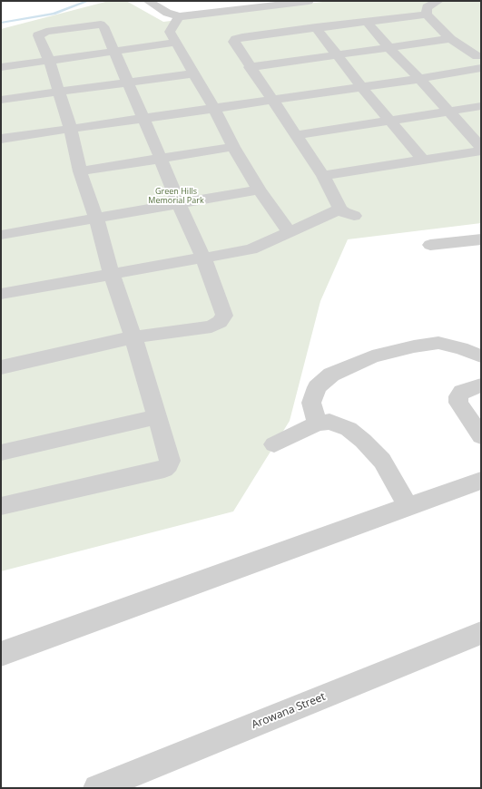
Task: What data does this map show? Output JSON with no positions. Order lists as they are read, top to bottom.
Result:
{
  "streets": {
    "street": ["Arowana Street"]
  },
  "parks": ["Green Hills Memorial Park"]
}
